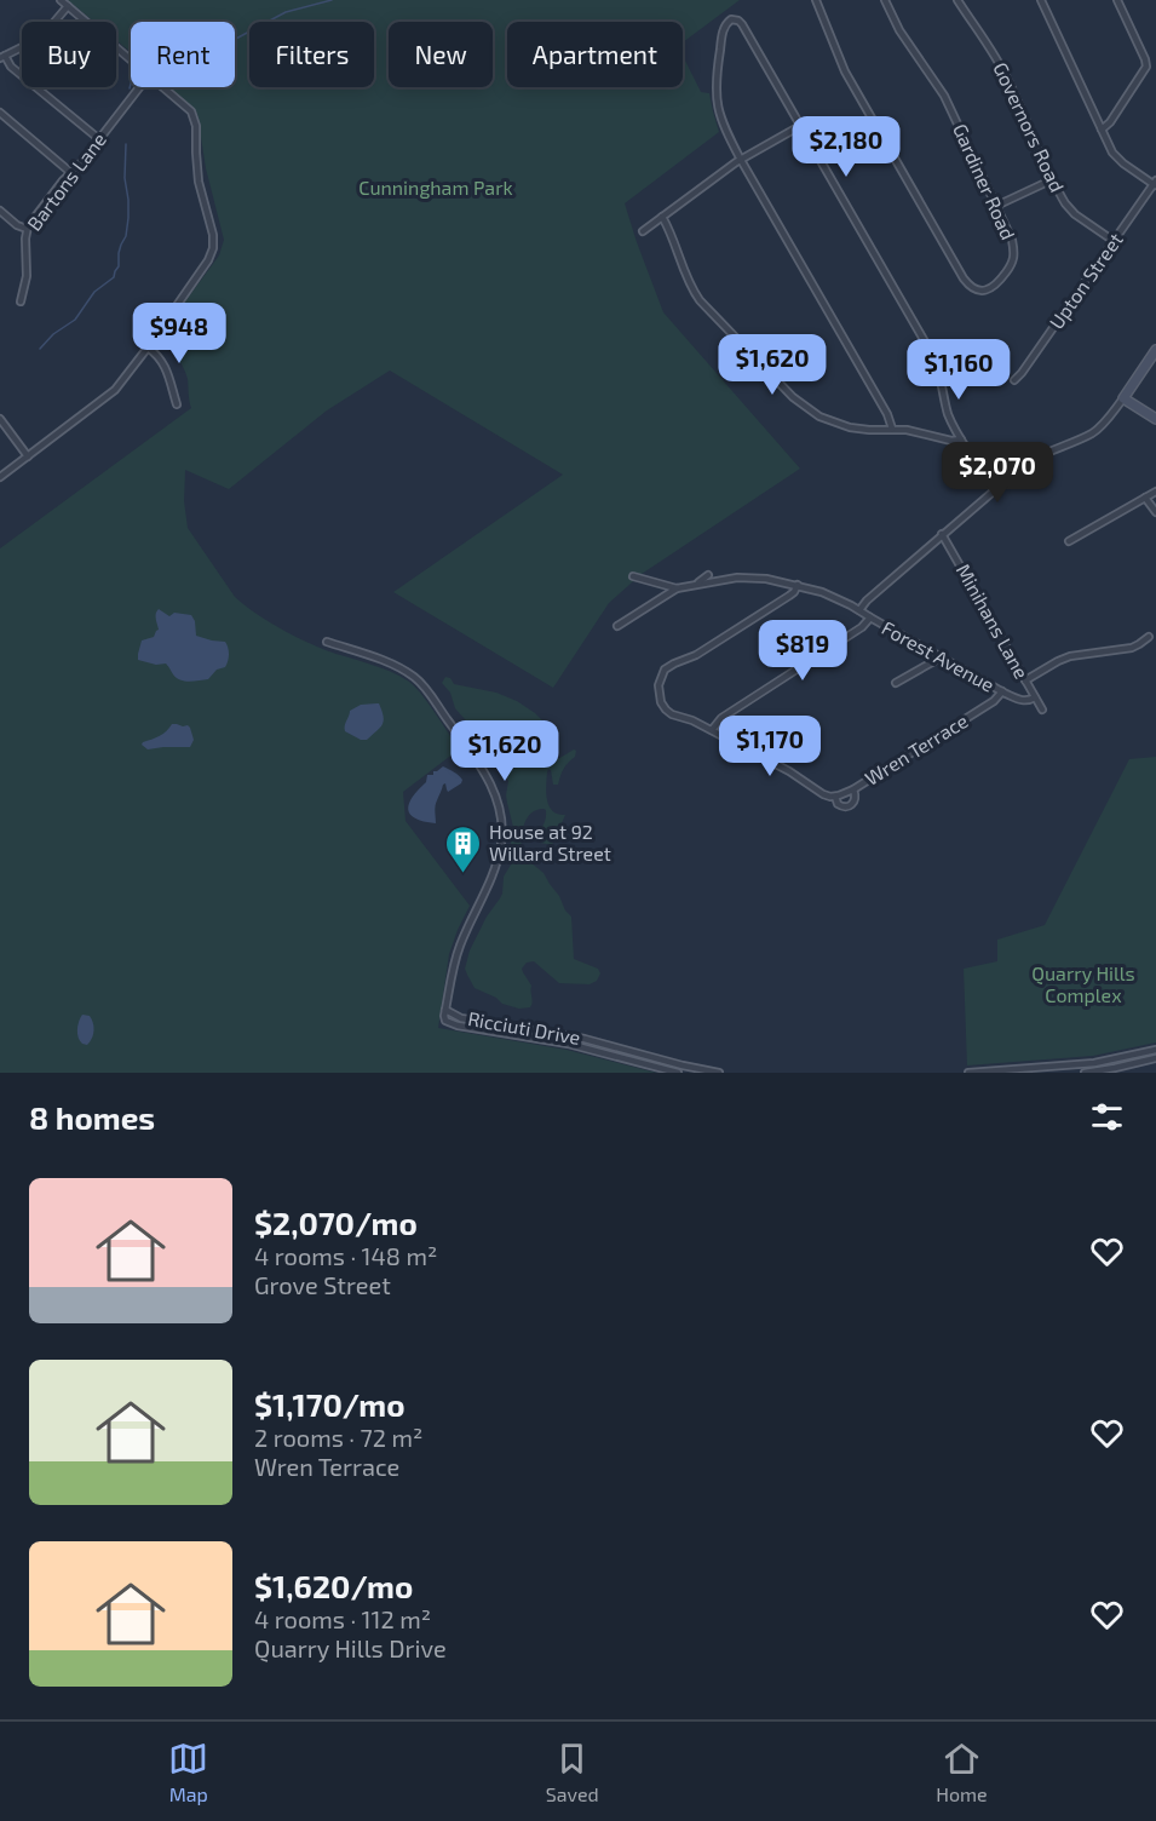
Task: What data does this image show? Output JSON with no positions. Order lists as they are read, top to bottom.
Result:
{
  "streets": {
    "street": [
      "Governors Road",
      "Bartons Lane",
      "Gardiner Road",
      "Upton Street",
      "Minihans Lane",
      "Forest Avenue",
      "Wren Terrace",
      "Ricciuti Drive"
    ]
  },
  "crossings": [
    ["Governors Road", "Upton Street"],
    ["Minihans Lane", "Forest Avenue"],
    ["Forest Avenue", "Wren Terrace"]
  ],
  "parks": ["Cunningham Park", "Quarry Hills Complex"],
  "places": {
    "building": ["House at 92 Willard Street"]
  },
  "page": {
    "chip": [
      "Buy",
      "Rent",
      "Filters",
      "New",
      "Apartment"
    ],
    "price": [
      "$2,180",
      "$948",
      "$1,620",
      "$1,160",
      "$2,070",
      "$819",
      "$1,170",
      "$1,620"
    ],
    "heading": "8 homes",
    "list": [
      {
        "name": "$2,070/mo",
        "note": "4 rooms · 148 m² · Grove Street"
      },
      {
        "name": "$1,170/mo",
        "note": "2 rooms · 72 m² · Wren Terrace"
      },
      {
        "name": "$1,620/mo",
        "note": "4 rooms · 112 m² · Quarry Hills Drive"
      }
    ],
    "tabs": ["Map", "Saved", "Home"]
  }
}
